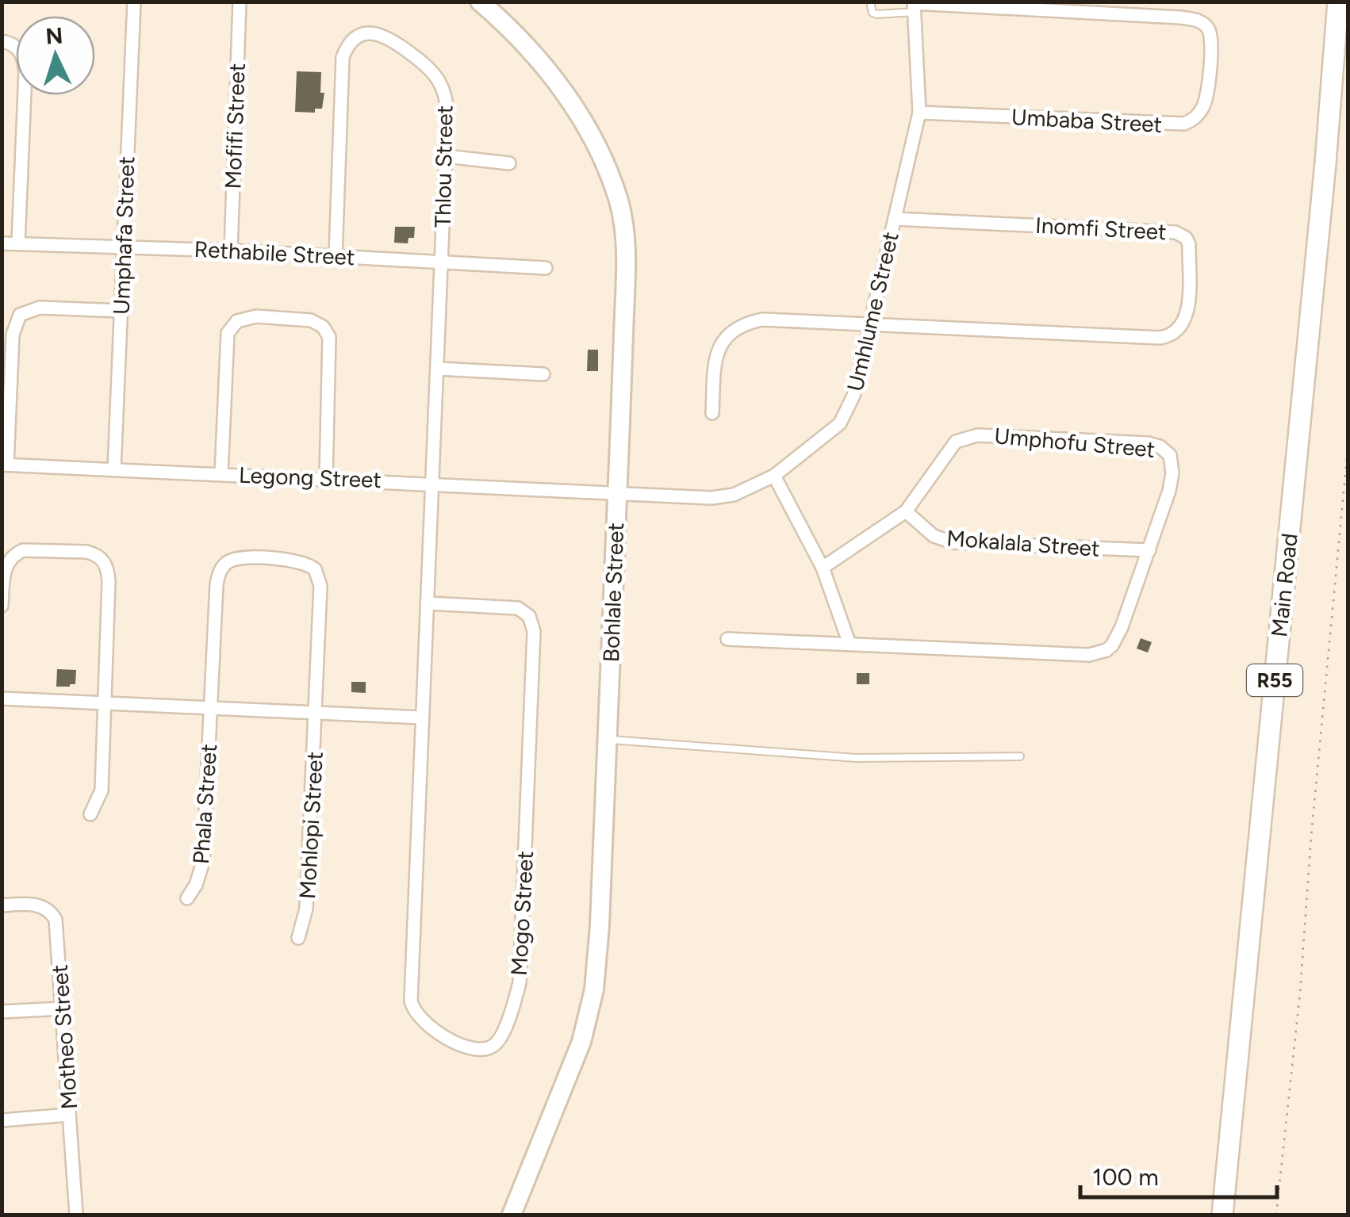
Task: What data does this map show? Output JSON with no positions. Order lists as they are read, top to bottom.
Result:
{
  "streets": {
    "main road": ["Main Road", "R55"],
    "street": [
      "Umbaba Street",
      "Mofifi Street",
      "Thlou Street",
      "Inomfi Street",
      "Umphafa Street",
      "Rethabile Street",
      "Umhlume Street",
      "Umphofu Street",
      "Legong Street",
      "Mokalala Street",
      "Bohlale Street",
      "Phala Street",
      "Mohlopi Street",
      "Mogo Street",
      "Motheo Street"
    ]
  },
  "crossings": [
    ["Umbaba Street", "Umhlume Street"],
    ["Mofifi Street", "Rethabile Street"],
    ["Thlou Street", "Rethabile Street"],
    ["Thlou Street", "Legong Street"],
    ["Thlou Street", "Mogo Street"],
    ["Inomfi Street", "Umhlume Street"],
    ["Umphafa Street", "Rethabile Street"],
    ["Umphafa Street", "Legong Street"],
    ["Umhlume Street", "Legong Street"],
    ["Umhlume Street", "Bohlale Street"],
    ["Umphofu Street", "Mokalala Street"],
    ["Legong Street", "Bohlale Street"],
    ["Legong Street", "Mogo Street"],
    ["Phala Street", "Mohlopi Street"]
  ],
  "scale_bar": "100 m",
  "north": "top"
}
